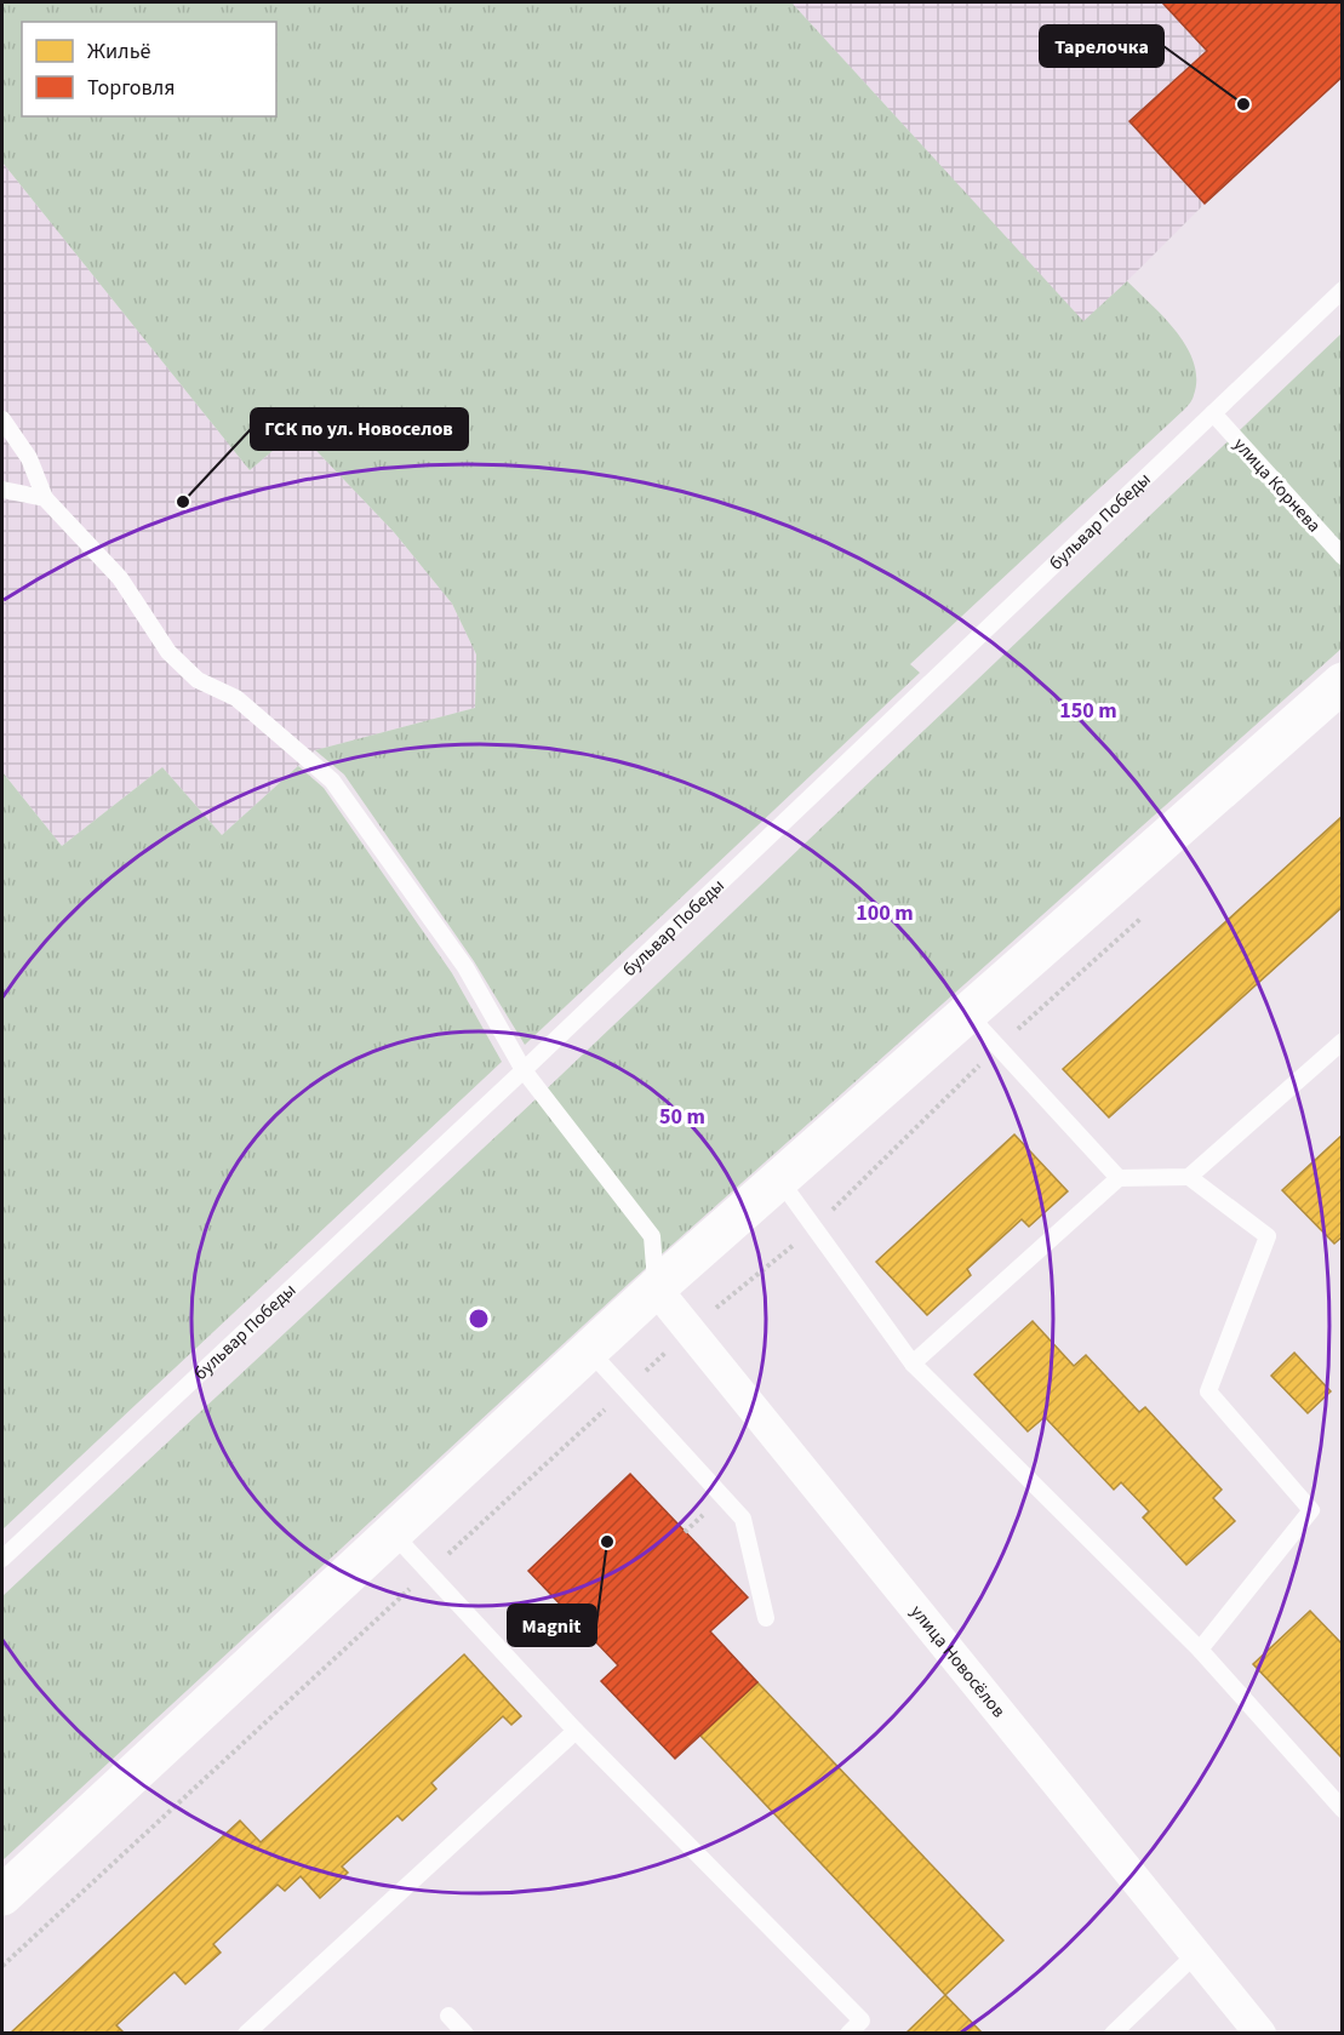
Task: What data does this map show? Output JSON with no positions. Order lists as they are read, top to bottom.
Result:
{
  "streets": {
    "street": ["улица Новосёлов"],
    "lane": ["улица Корнева", "бульвар Победы"]
  },
  "crossings": [
    ["улица Корнева", "бульвар Победы"]
  ],
  "places": ["Тарелочка", "ГСК по ул. Новоселов", "Magnit"],
  "legend": ["Жильё", "Торговля"],
  "rings": ["150 m", "100 m", "50 m"]
}
